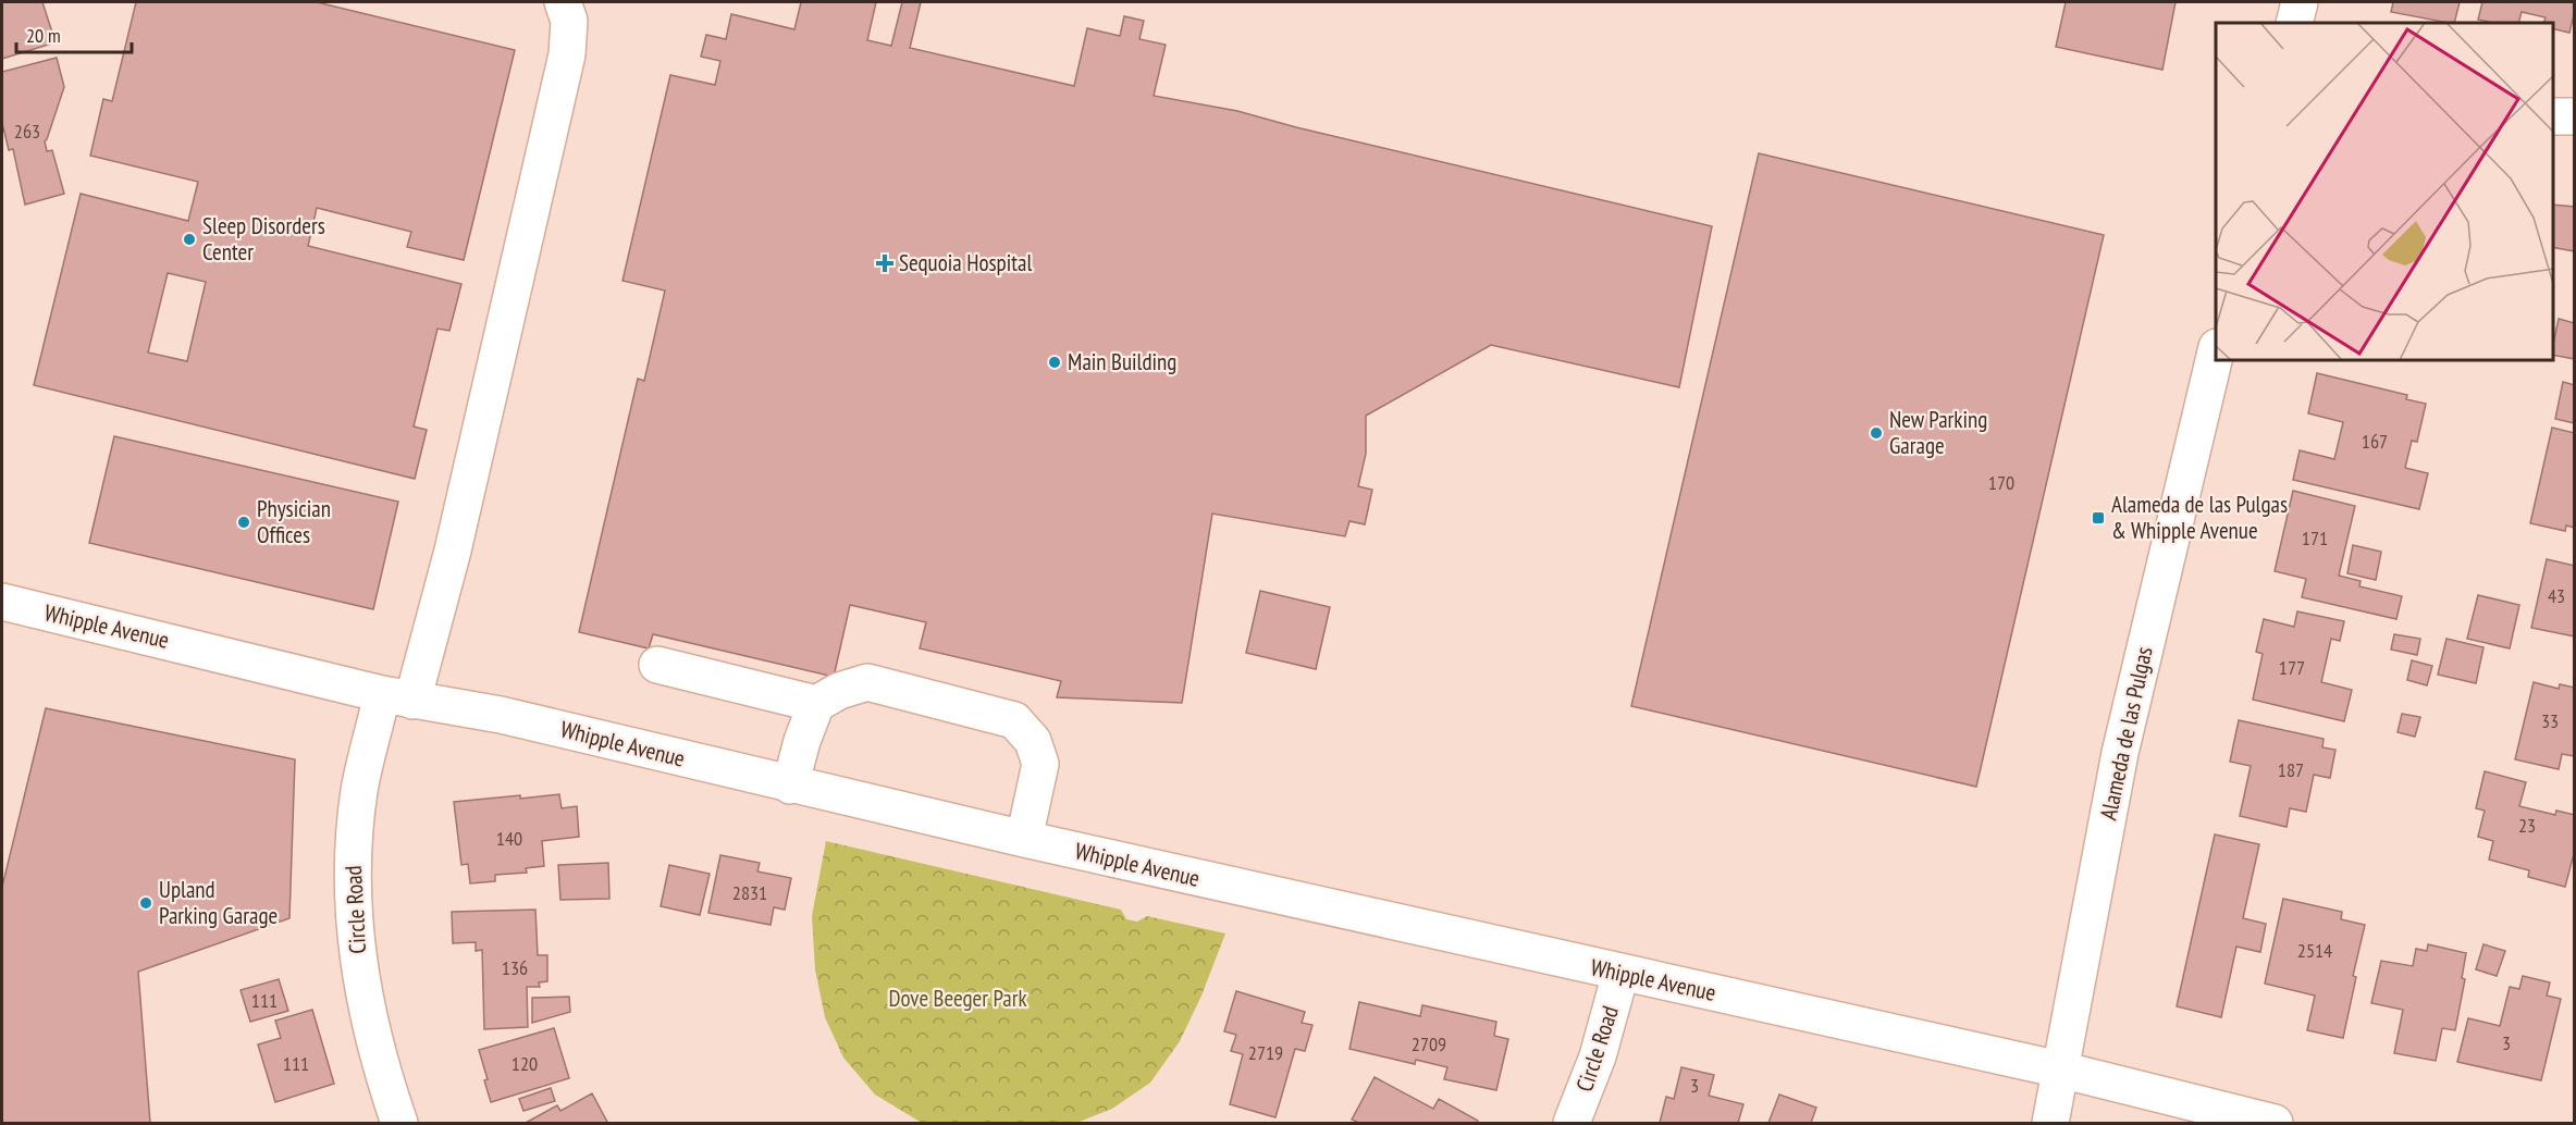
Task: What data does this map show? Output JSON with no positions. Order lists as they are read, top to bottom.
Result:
{
  "streets": {
    "street": ["Whipple Avenue", "Alameda de las Pulgas", "Circle Road"]
  },
  "crossings": [
    ["Whipple Avenue", "Alameda de las Pulgas"],
    ["Whipple Avenue", "Circle Road"]
  ],
  "parks": ["Dove Beeger Park"],
  "places": {
    "other": [
      "Sleep Disorders Center",
      "Main Building",
      "New Parking Garage",
      "Physician Offices",
      "Upland Parking Garage"
    ],
    "health": ["Sequoia Hospital"],
    "transit": ["Alameda de las Pulgas & Whipple Avenue"]
  },
  "house_numbers": [
    "263",
    "167",
    "170",
    "171",
    "43",
    "177",
    "33",
    "187",
    "23",
    "140",
    "2831",
    "2514",
    "136",
    "111",
    "3",
    "2709",
    "2719",
    "111",
    "120",
    "3"
  ],
  "scale_bar": "20 m"
}
